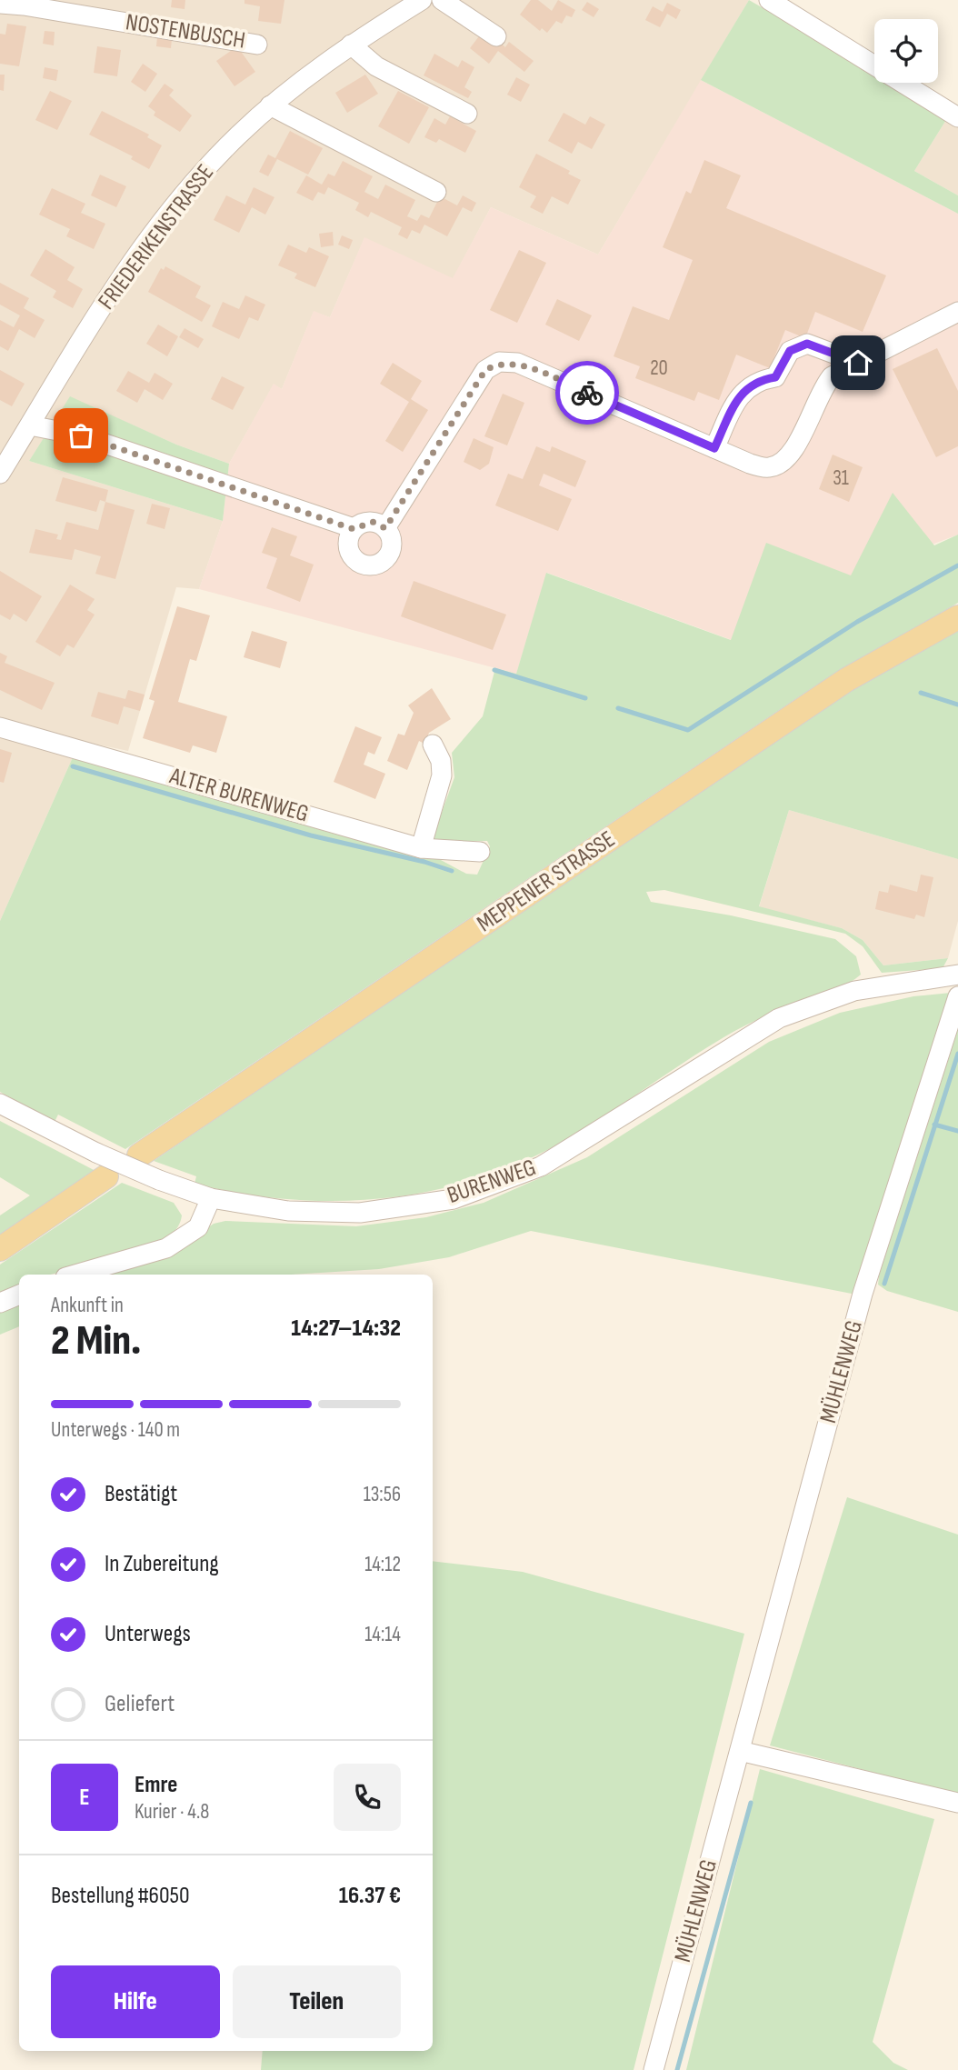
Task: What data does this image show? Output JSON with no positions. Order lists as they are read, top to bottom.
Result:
{
  "streets": {
    "main road": ["MEPPENER STRASSE"],
    "street": [
      "NOSTENBUSCH",
      "FRIEDERIKENSTRASSE",
      "ALTER BURENWEG",
      "BURENWEG",
      "MÜHLENWEG"
    ]
  },
  "house_numbers": ["20", "31"],
  "page": {
    "heading": ["2 Min.", "Ankunft in", "14:27–14:32"],
    "panel": [
      "Emre",
      "Kurier · 4.8",
      "Bestellung #6050",
      "16.37 €"
    ],
    "bar": "Unterwegs · 140 m",
    "list": [
      ["Bestätigt", "13:56"],
      ["In Zubereitung", "14:12"],
      ["Unterwegs", "14:14"],
      "Geliefert"
    ],
    "round": "E",
    "buttons": ["Hilfe", "Teilen"]
  }
}
